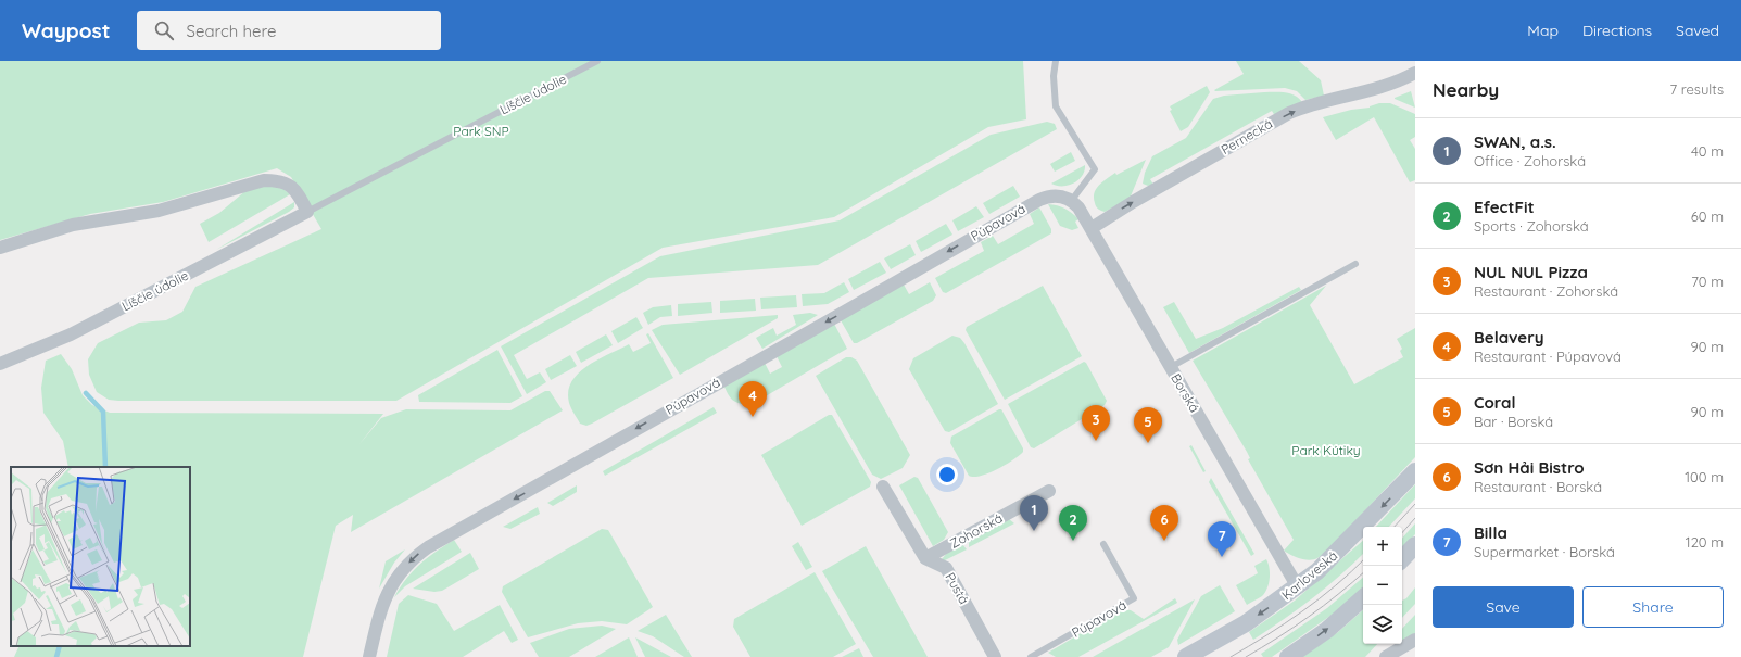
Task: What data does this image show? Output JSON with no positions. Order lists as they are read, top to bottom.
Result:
{
  "streets": {
    "main road": ["Karloveská"],
    "street": [
      "Líščie údolie",
      "Pernecká",
      "Púpavová",
      "Borská",
      "Zohorská",
      "Pustá"
    ]
  },
  "crossings": [
    ["Pernecká", "Borská"],
    ["Púpavová", "Borská"],
    ["Borská", "Karloveská"],
    ["Zohorská", "Pustá"]
  ],
  "one_way": ["Pernecká", "Púpavová"],
  "parks": ["Park SNP", "Park Kútiky"],
  "page": {
    "header": "Waypost",
    "search": "Search here",
    "nav": ["Map", "Directions", "Saved"],
    "heading": ["Nearby", "7 results"],
    "list": [
      {
        "mark": "1",
        "name": "SWAN, a.s.",
        "note": "Office · Zohorská",
        "value": "40 m"
      },
      {
        "mark": "2",
        "name": "EfectFit",
        "note": "Sports · Zohorská",
        "value": "60 m"
      },
      {
        "mark": "3",
        "name": "NUL NUL Pizza",
        "note": "Restaurant · Zohorská",
        "value": "70 m"
      },
      {
        "mark": "4",
        "name": "Belavery",
        "note": "Restaurant · Púpavová",
        "value": "90 m"
      },
      {
        "mark": "5",
        "name": "Coral",
        "note": "Bar · Borská",
        "value": "90 m"
      },
      {
        "mark": "6",
        "name": "Sơn Hải Bistro",
        "note": "Restaurant · Borská",
        "value": "100 m"
      },
      {
        "mark": "7",
        "name": "Billa",
        "note": "Supermarket · Borská",
        "value": "120 m"
      }
    ],
    "pins": [
      "4",
      "3",
      "5",
      "1",
      "2",
      "6",
      "7"
    ],
    "map_buttons": ["+", "−"],
    "buttons": ["Save", "Share"]
  }
}
